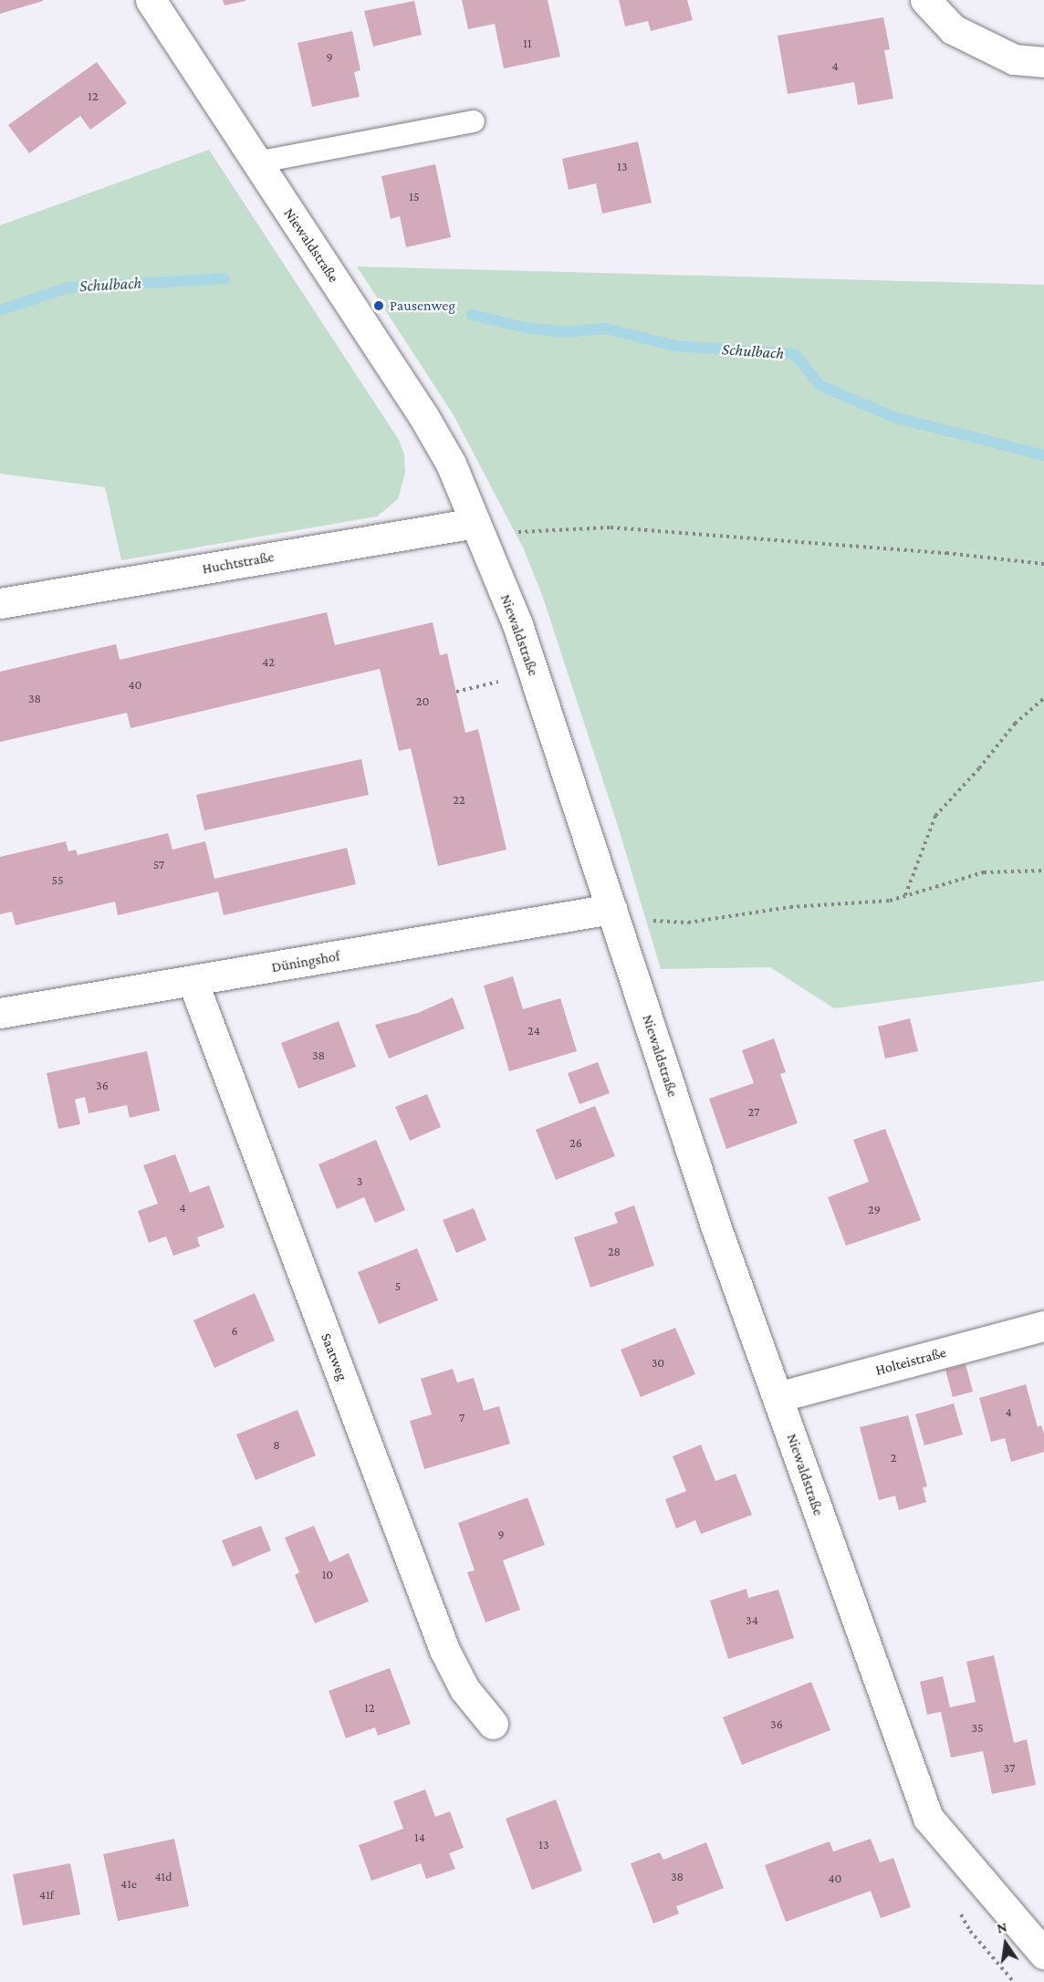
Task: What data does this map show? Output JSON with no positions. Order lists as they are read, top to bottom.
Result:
{
  "streets": {
    "street": [
      "Niewaldstraße",
      "Huchtstraße",
      "Düningshof",
      "Saatweg",
      "Holteistraße"
    ]
  },
  "crossings": [
    ["Niewaldstraße", "Huchtstraße"],
    ["Niewaldstraße", "Düningshof"],
    ["Niewaldstraße", "Holteistraße"],
    ["Düningshof", "Saatweg"]
  ],
  "water": ["Schulbach"],
  "places": ["Pausenweg"],
  "house_numbers": [
    "11",
    "9",
    "4",
    "12",
    "13",
    "15",
    "42",
    "40",
    "38",
    "20",
    "22",
    "57",
    "55",
    "24",
    "38",
    "36",
    "27",
    "26",
    "3",
    "4",
    "29",
    "28",
    "5",
    "6",
    "30",
    "4",
    "7",
    "8",
    "2",
    "9",
    "10",
    "34",
    "12",
    "36",
    "35",
    "37",
    "14",
    "13",
    "41d",
    "38",
    "40",
    "41e",
    "41f"
  ],
  "north": "top"
}
